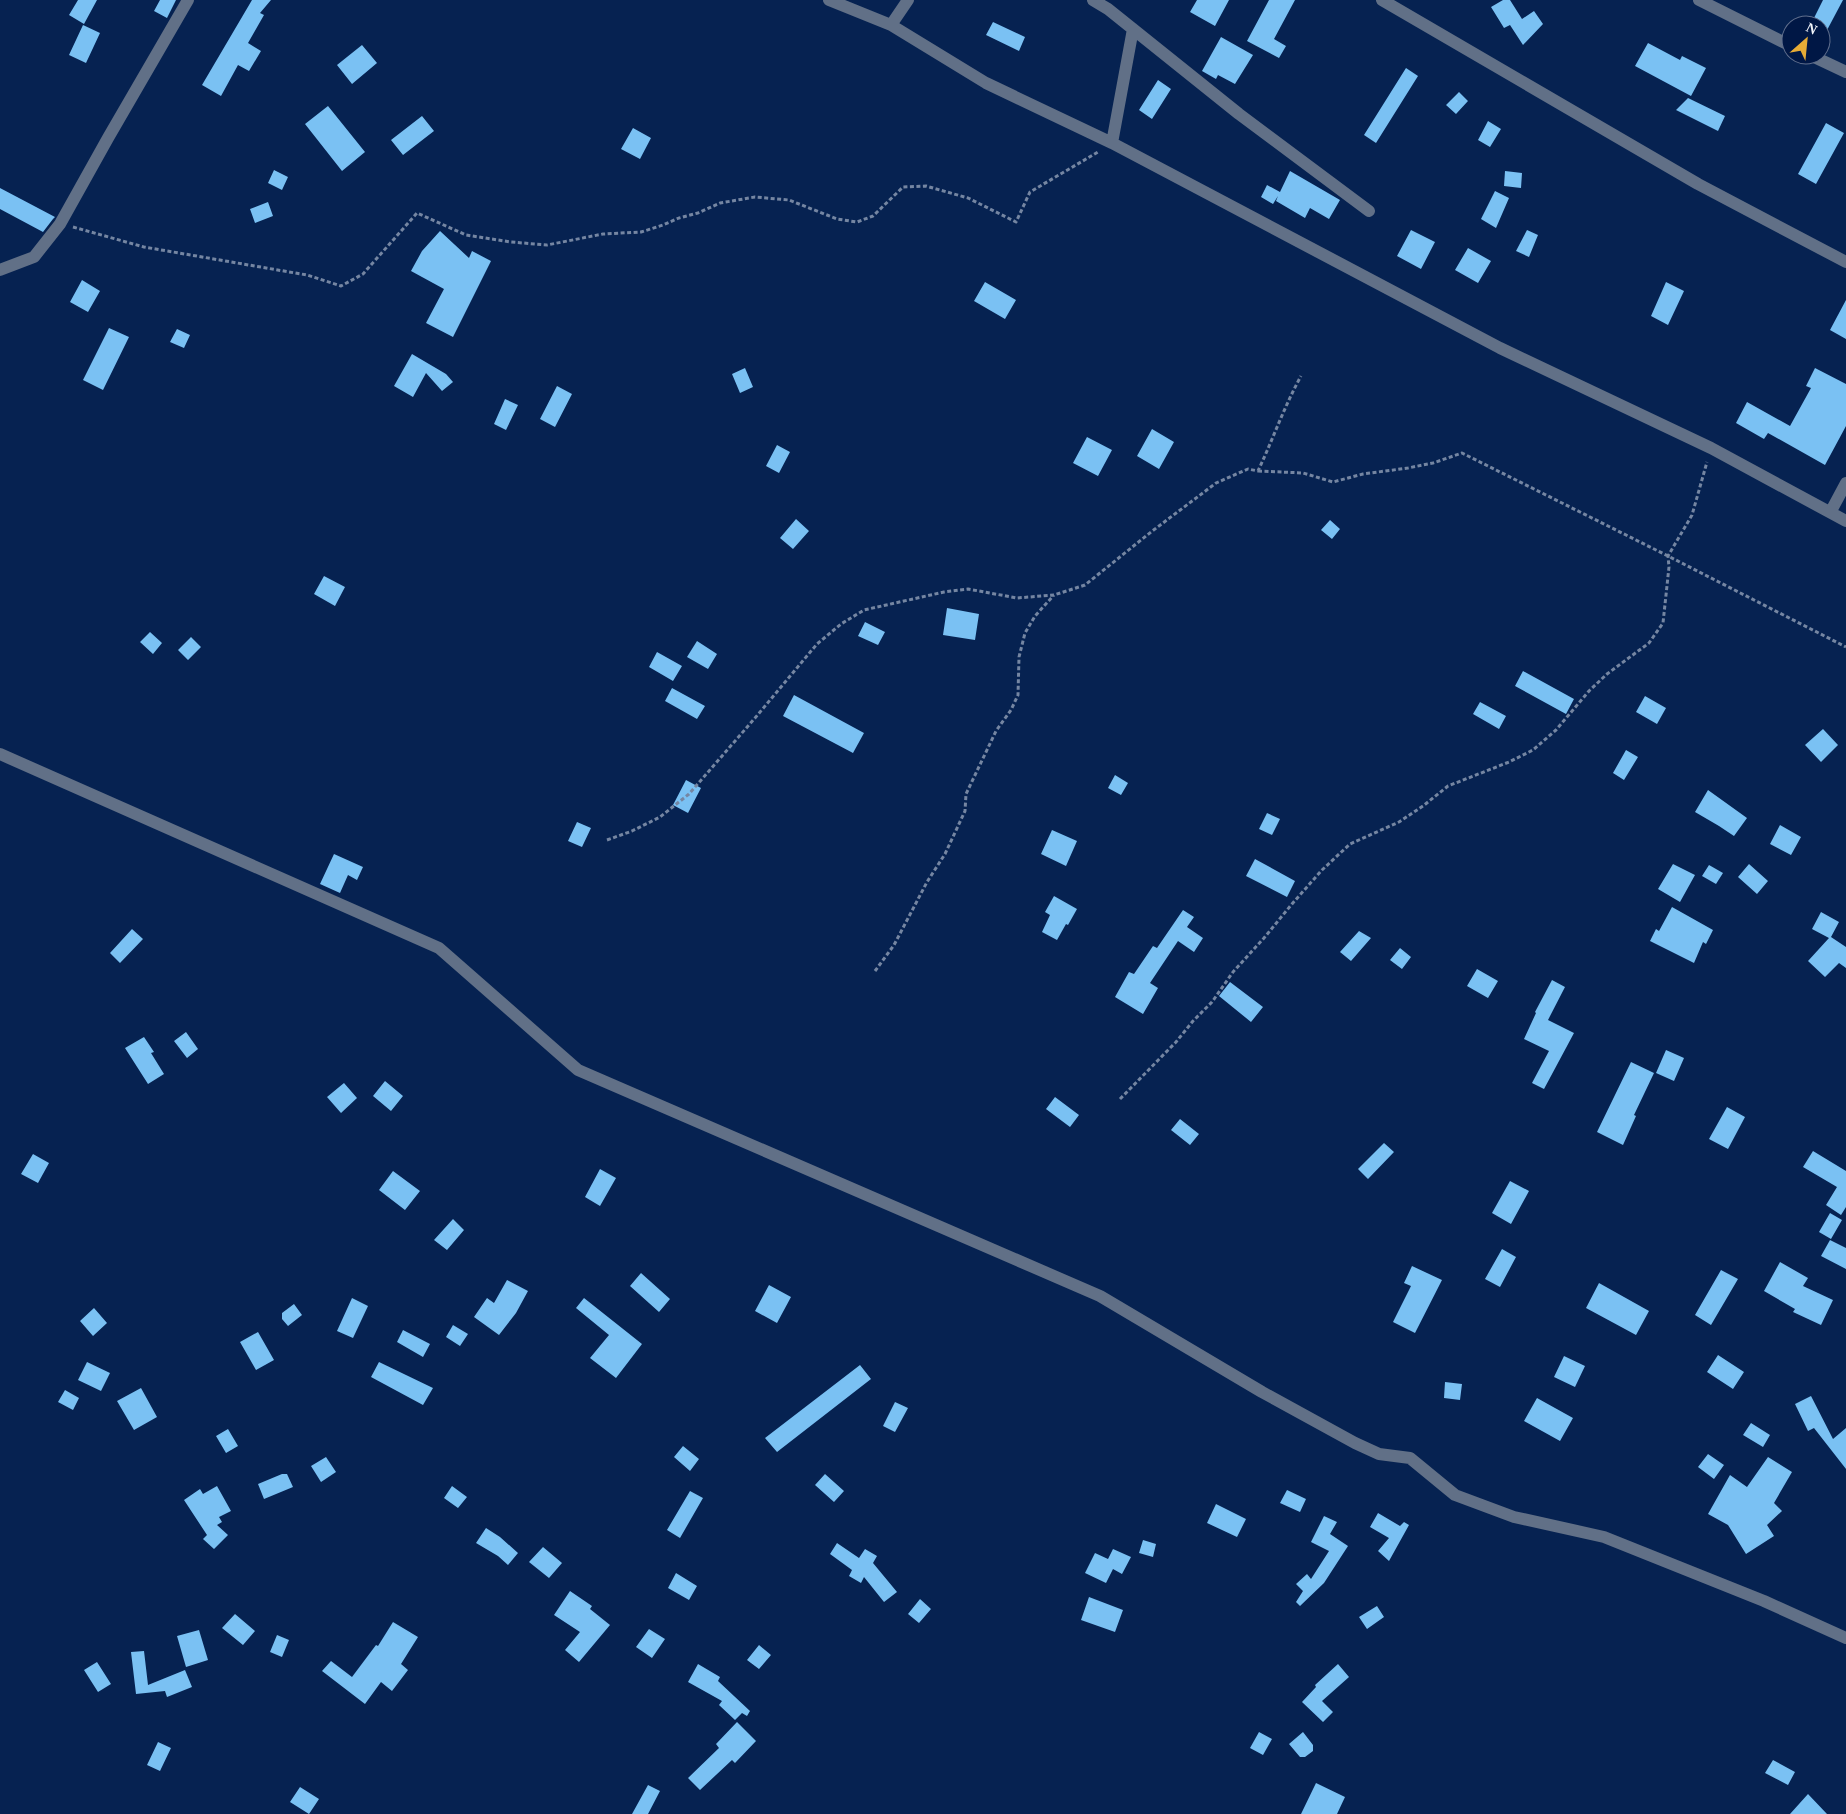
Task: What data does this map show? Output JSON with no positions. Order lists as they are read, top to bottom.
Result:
{
  "north": "top right"
}
